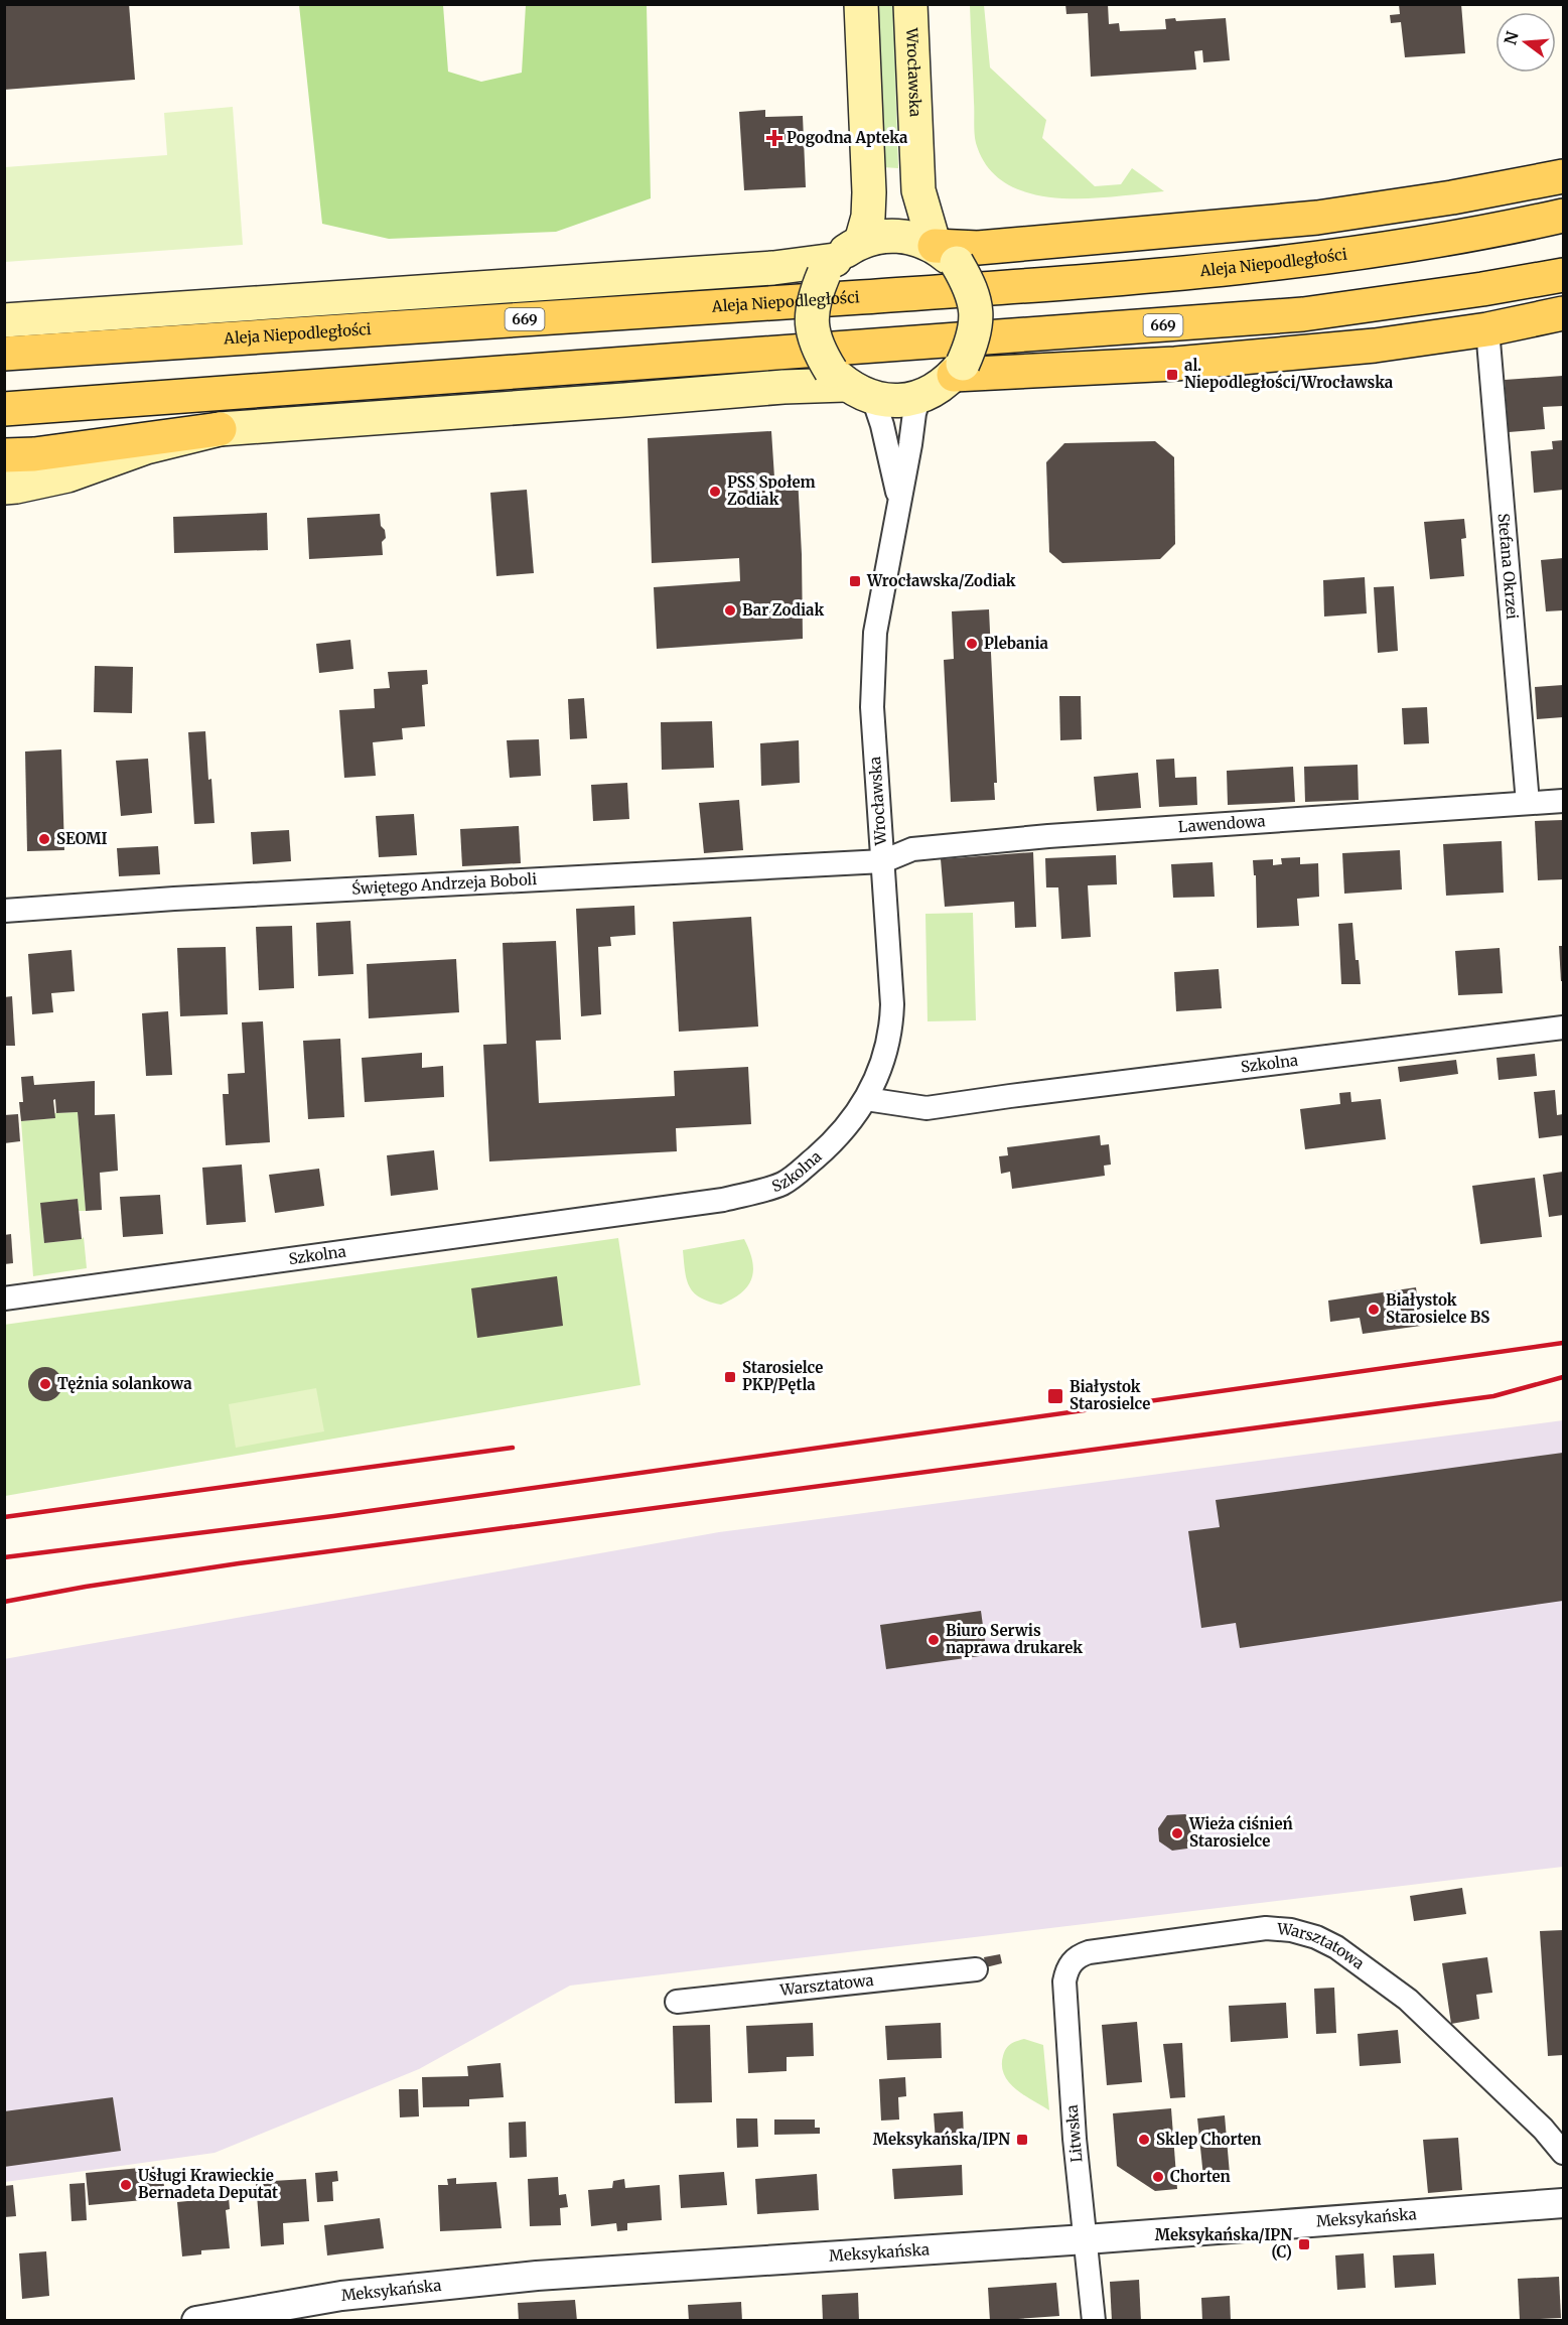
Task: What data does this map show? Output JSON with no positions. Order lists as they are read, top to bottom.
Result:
{
  "streets": {
    "main road": ["Wrocławska", "Aleja Niepodległości", "669"],
    "street": [
      "Stefana Okrzei",
      "Lawendowa",
      "Świętego Andrzeja Boboli",
      "Szkolna",
      "Warsztatowa",
      "Litwska",
      "Meksykańska"
    ]
  },
  "crossings": [
    ["Wrocławska", "Lawendowa"],
    ["Wrocławska", "Świętego Andrzeja Boboli"],
    ["Wrocławska", "Szkolna"],
    ["Stefana Okrzei", "Lawendowa"],
    ["Lawendowa", "Świętego Andrzeja Boboli"],
    ["Warsztatowa", "Litwska"],
    ["Litwska", "Meksykańska"]
  ],
  "places": {
    "health": ["Pogodna Apteka"],
    "transit": [
      "al. Niepodległości/Wrocławska",
      "Wrocławska/Zodiak",
      "Starosielce PKP/Pętla",
      "Białystok Starosielce",
      "Meksykańska/IPN",
      "Meksykańska/IPN (C)"
    ],
    "other": [
      "PSS Społem Zodiak",
      "Bar Zodiak",
      "Plebania",
      "SEOMI",
      "Białystok Starosielce BS",
      "Tężnia solankowa",
      "Biuro Serwis naprawa drukarek",
      "Wieża ciśnień Starosielce",
      "Sklep Chorten",
      "Chorten",
      "Usługi Krawieckie Bernadeta Deputat"
    ]
  },
  "north": "left"
}
